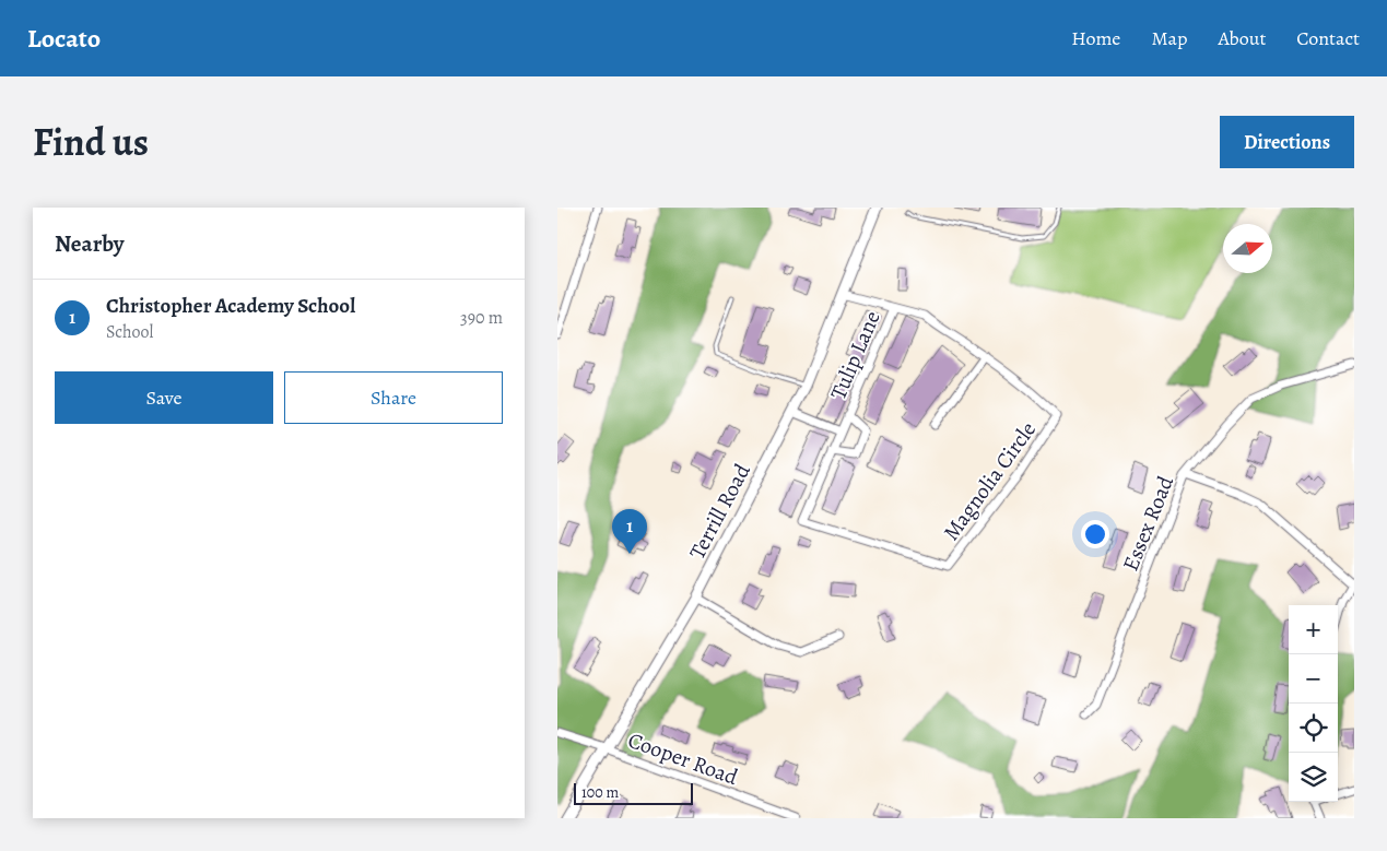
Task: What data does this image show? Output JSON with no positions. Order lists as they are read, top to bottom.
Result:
{
  "streets": {
    "street": [
      "Tulip Lane",
      "Magnolia Circle",
      "Terrill Road",
      "Essex Road",
      "Cooper Road"
    ]
  },
  "crossings": [
    ["Tulip Lane", "Magnolia Circle"],
    ["Magnolia Circle", "Terrill Road"],
    ["Terrill Road", "Cooper Road"]
  ],
  "scale_bar": "100 m",
  "north": "right",
  "page": {
    "header": "Locato",
    "nav": [
      "Home",
      "Map",
      "About",
      "Contact"
    ],
    "title": "Find us",
    "buttons": [
      "Directions",
      ["Save", "Share"]
    ],
    "heading": "Nearby",
    "list": [
      {
        "mark": "1",
        "name": "Christopher Academy School",
        "note": "School",
        "value": "390 m"
      }
    ],
    "pins": "1",
    "map_buttons": ["+", "−"],
    "scale": "100 m"
  }
}
